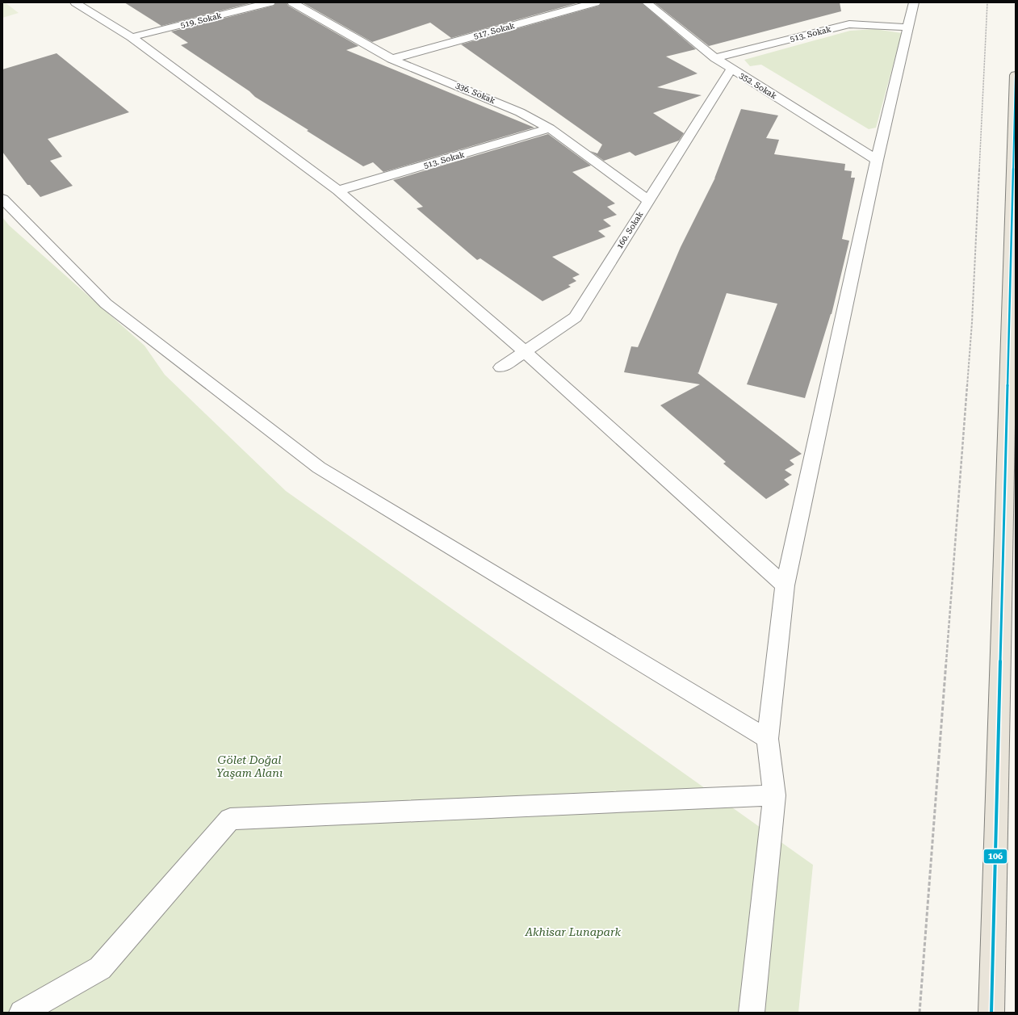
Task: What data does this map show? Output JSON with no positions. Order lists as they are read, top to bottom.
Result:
{
  "streets": {
    "street": [
      "519. Sokak",
      "517. Sokak",
      "513. Sokak",
      "352. Sokak",
      "336. Sokak",
      "160. Sokak"
    ]
  },
  "crossings": [
    ["517. Sokak", "336. Sokak"],
    ["513. Sokak", "352. Sokak"],
    ["513. Sokak", "336. Sokak"],
    ["352. Sokak", "160. Sokak"],
    ["336. Sokak", "160. Sokak"]
  ],
  "parks": ["Gölet Doğal Yaşam Alanı", "Akhisar Lunapark"],
  "lines": ["transit line 106"]
}
